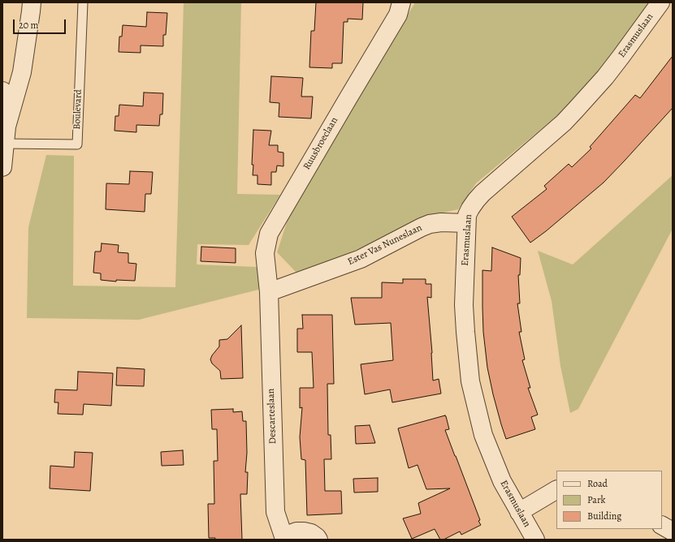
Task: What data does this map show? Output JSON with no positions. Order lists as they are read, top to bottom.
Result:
{
  "streets": {
    "street": [
      "Erasmuslaan",
      "Ruusbroeclaan",
      "Ester Vas Nuneslaan",
      "Descarteslaan"
    ],
    "lane": ["Boulevard"]
  },
  "crossings": [
    ["Erasmuslaan", "Ester Vas Nuneslaan"],
    ["Ruusbroeclaan", "Ester Vas Nuneslaan"],
    ["Ruusbroeclaan", "Descarteslaan"],
    ["Ester Vas Nuneslaan", "Descarteslaan"]
  ],
  "legend": ["Road", "Park", "Building"],
  "scale_bar": "20 m"
}
